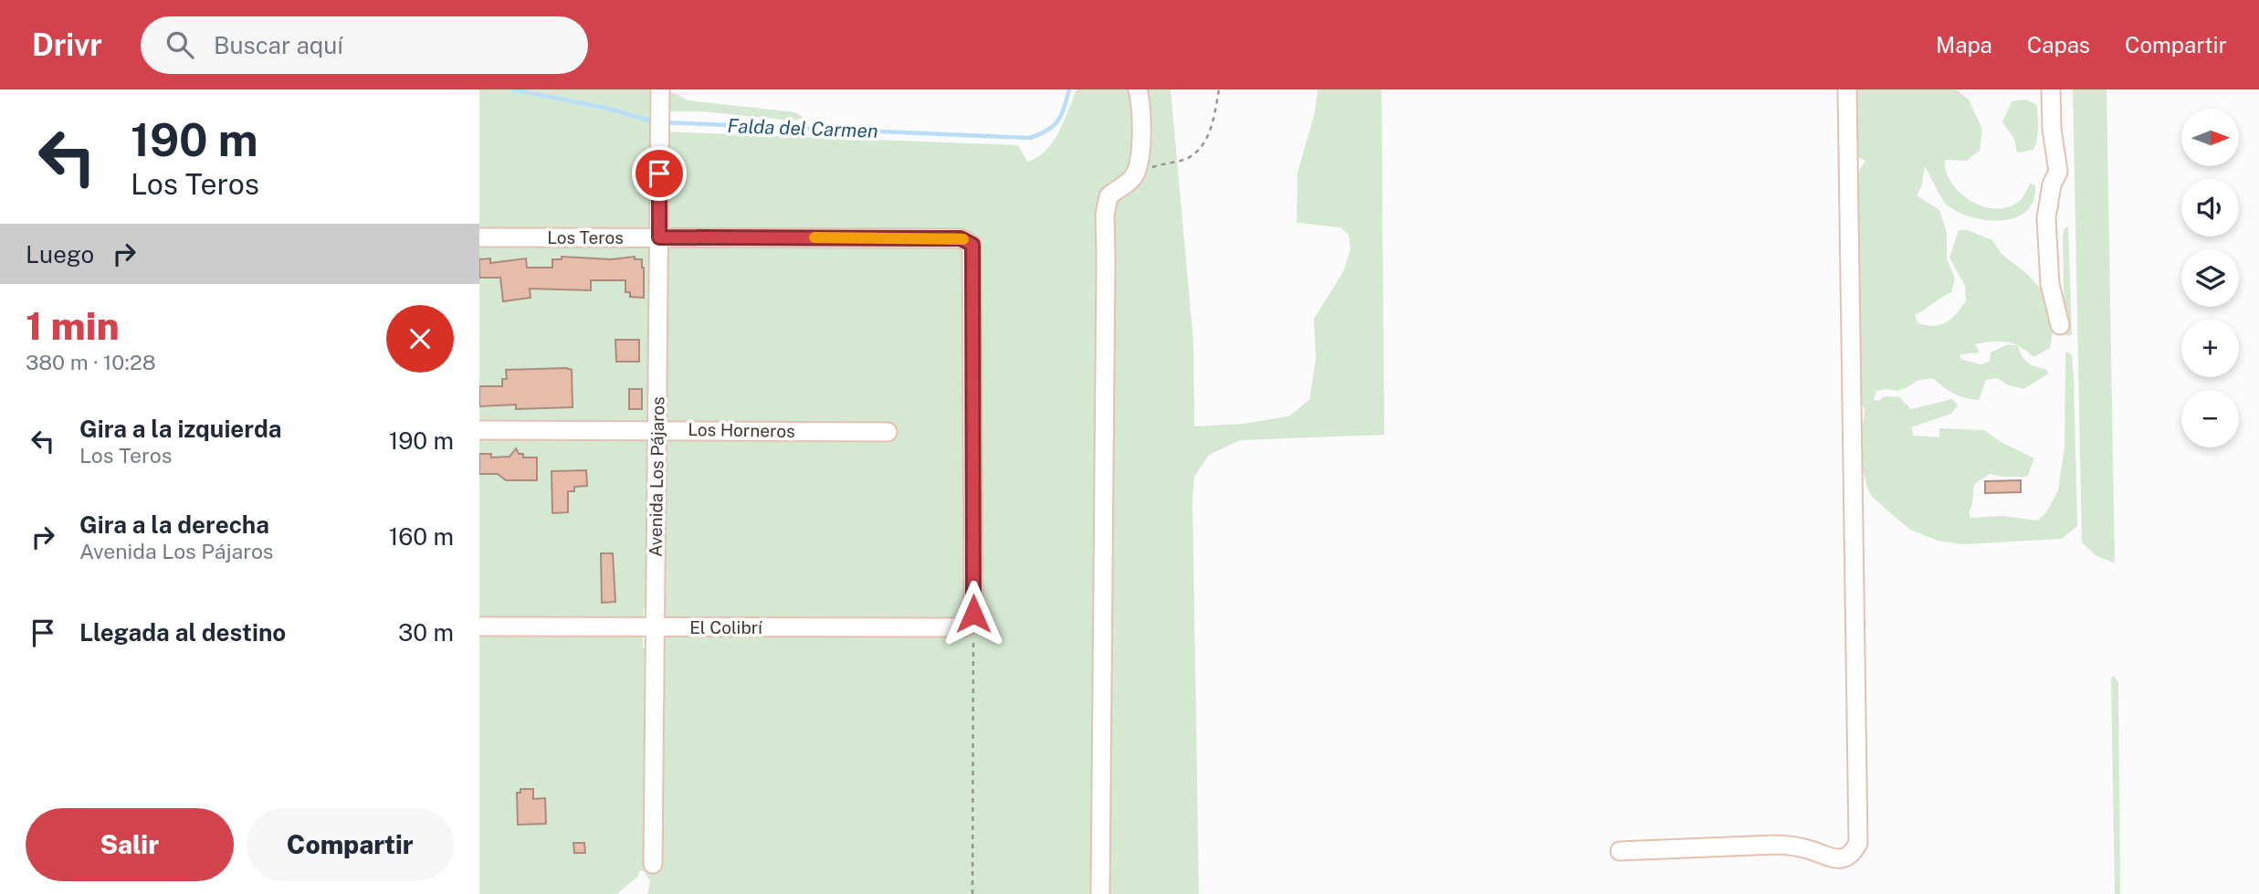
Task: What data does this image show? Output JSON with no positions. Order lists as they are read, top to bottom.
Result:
{
  "streets": {
    "street": [
      "Los Teros",
      "Los Horneros",
      "Avenida Los Pájaros",
      "El Colibrí"
    ]
  },
  "crossings": [
    ["Los Teros", "Avenida Los Pájaros"],
    ["Los Teros", "El Colibrí"],
    ["Los Horneros", "Avenida Los Pájaros"],
    ["Avenida Los Pájaros", "El Colibrí"]
  ],
  "water": ["Falda del Carmen"],
  "north": "right",
  "page": {
    "header": "Drivr",
    "search": "Buscar aquí",
    "nav": ["Mapa", "Capas", "Compartir"],
    "turn": ["190 m", "Los Teros"],
    "map_buttons": ["+", "−"],
    "then": "Luego",
    "heading": ["1 min", "380 m · 10:28"],
    "list": [
      {
        "name": "Gira a la izquierda",
        "note": "Los Teros",
        "value": "190 m"
      },
      {
        "name": "Gira a la derecha",
        "note": "Avenida Los Pájaros",
        "value": "160 m"
      },
      {
        "name": "Llegada al destino",
        "value": "30 m"
      }
    ],
    "buttons": ["Salir", "Compartir"]
  }
}
